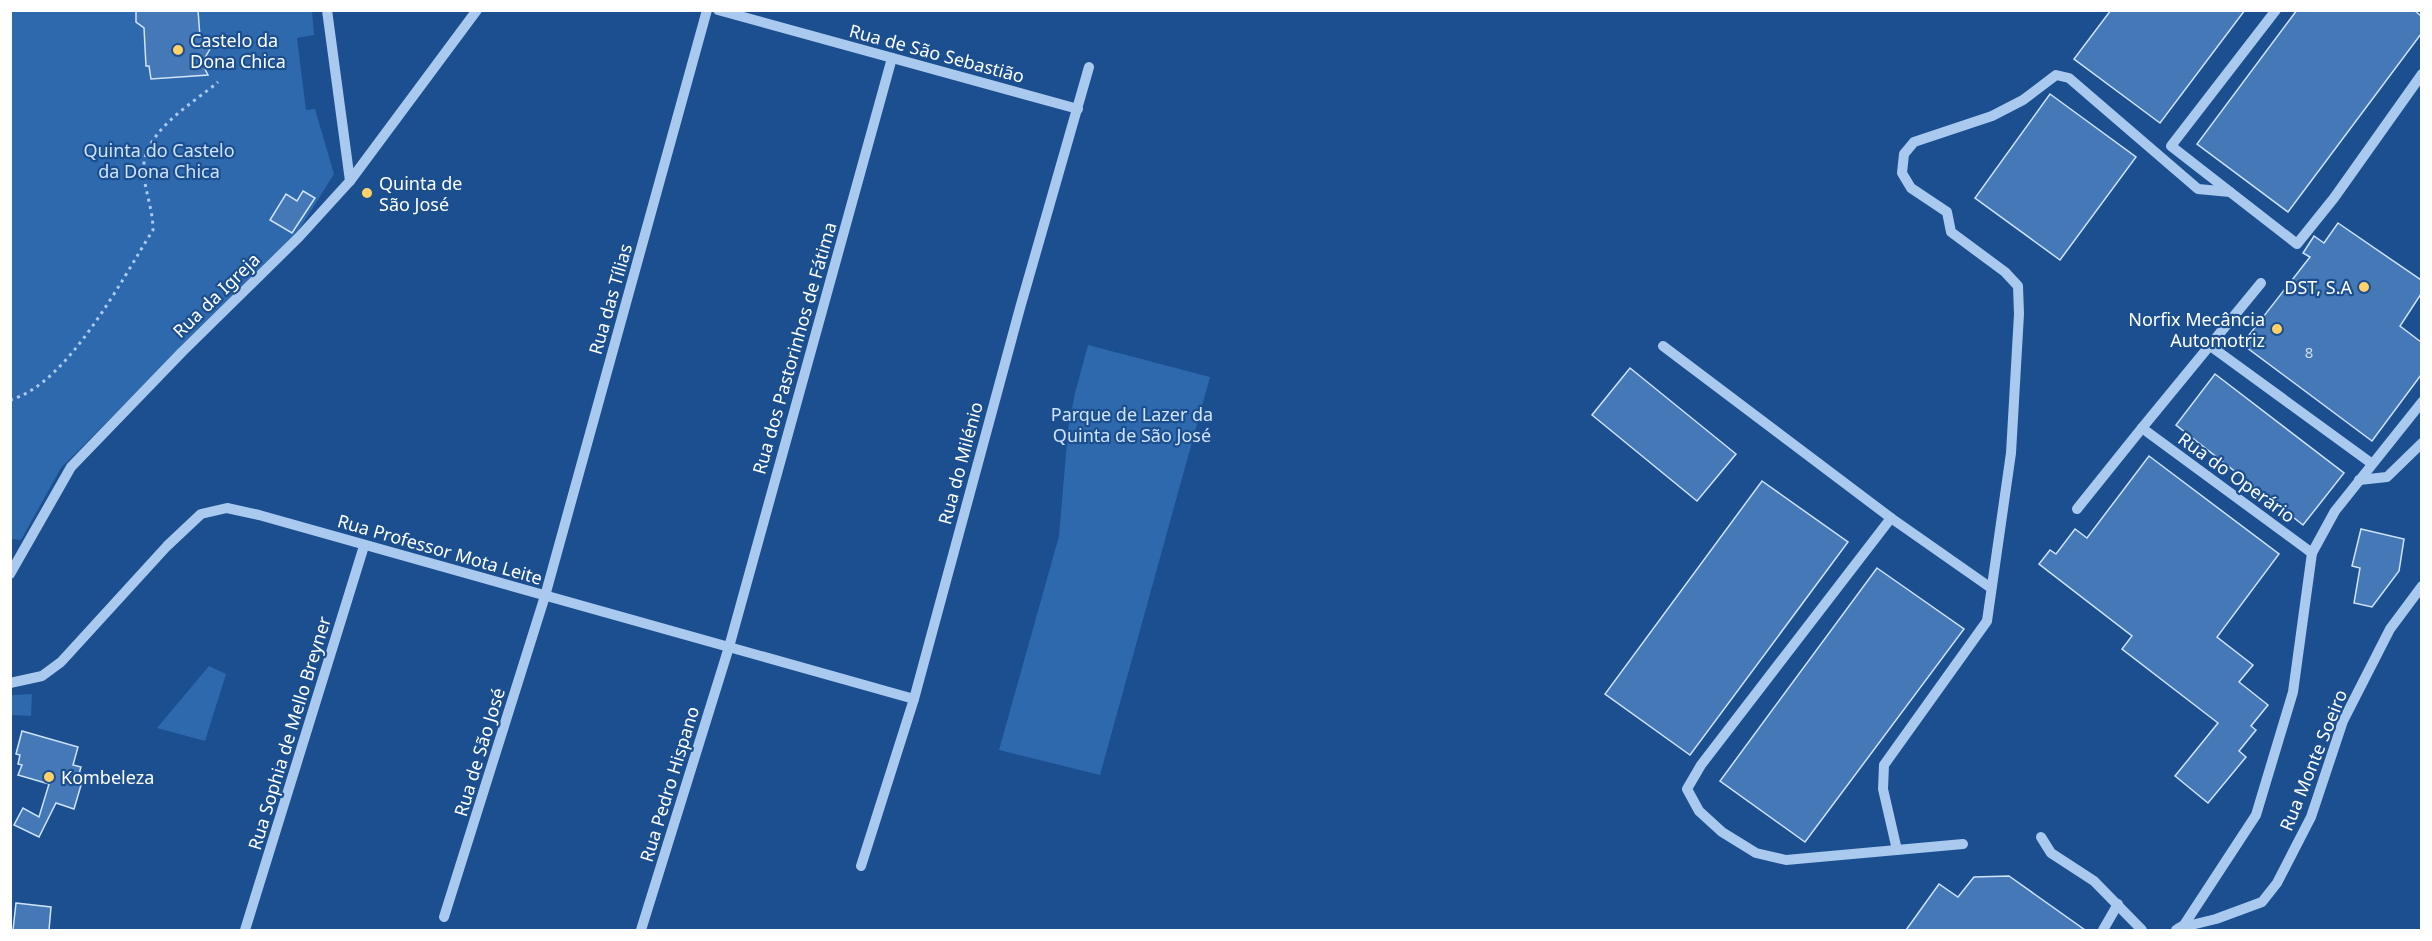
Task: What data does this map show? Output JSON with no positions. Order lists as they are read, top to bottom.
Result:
{
  "streets": {
    "street": [
      "Rua de São Sebastião",
      "Rua da Igreja",
      "Rua das Tílias",
      "Rua dos Pastorinhos de Fátima",
      "Rua do Milénio",
      "Rua do Operário",
      "Rua Professor Mota Leite",
      "Rua Sophia de Mello Breyner",
      "Rua de São José",
      "Rua Monte Soeiro",
      "Rua Pedro Hispano"
    ]
  },
  "crossings": [
    ["Rua de São Sebastião", "Rua dos Pastorinhos de Fátima"],
    ["Rua de São Sebastião", "Rua do Milénio"],
    ["Rua das Tílias", "Rua Professor Mota Leite"],
    ["Rua das Tílias", "Rua de São José"],
    ["Rua dos Pastorinhos de Fátima", "Rua Professor Mota Leite"],
    ["Rua dos Pastorinhos de Fátima", "Rua Pedro Hispano"],
    ["Rua do Milénio", "Rua Professor Mota Leite"],
    ["Rua Professor Mota Leite", "Rua Sophia de Mello Breyner"],
    ["Rua Professor Mota Leite", "Rua de São José"],
    ["Rua Professor Mota Leite", "Rua Pedro Hispano"]
  ],
  "parks": ["Quinta do Castelo da Dona Chica", "Parque de Lazer da Quinta de São José"],
  "places": [
    "Castelo da Dona Chica",
    "Quinta de São José",
    "DST, S.A",
    "Norfix Mecância Automotriz",
    "Kombeleza"
  ],
  "house_numbers": ["8"]
}
